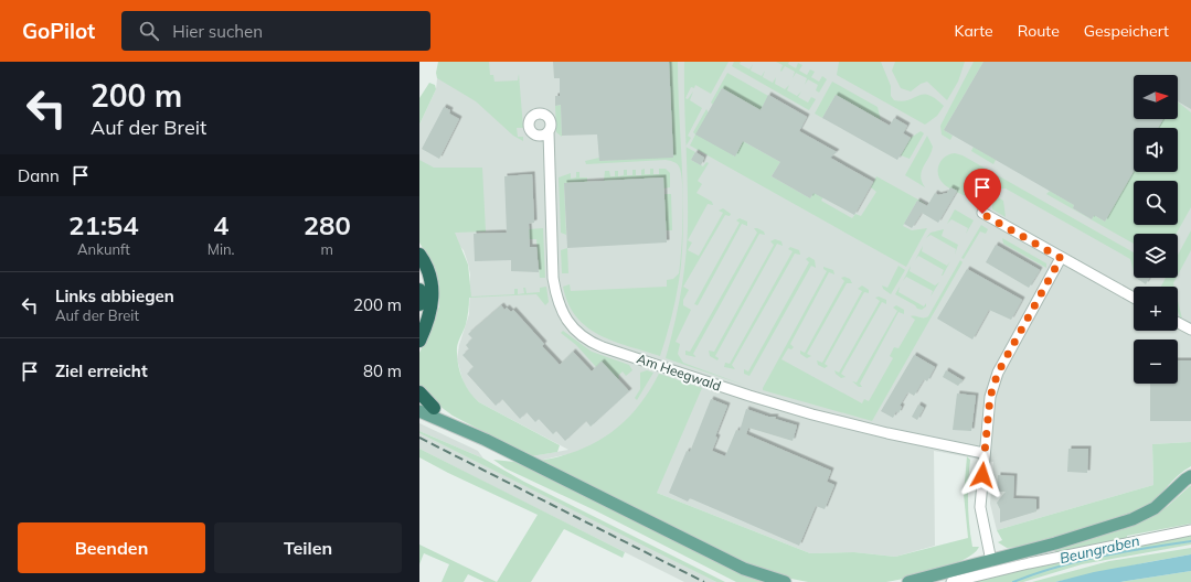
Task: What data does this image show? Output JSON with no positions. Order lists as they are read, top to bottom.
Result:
{
  "streets": {
    "street": ["Am Heegwald"]
  },
  "water": ["Beungraben"],
  "north": "right",
  "page": {
    "header": "GoPilot",
    "search": "Hier suchen",
    "nav": ["Karte", "Route", "Gespeichert"],
    "turn": ["200 m", "Auf der Breit"],
    "map_buttons": ["+", "−"],
    "then": "Dann",
    "eta": [
      "21:54",
      "Ankunft",
      "4",
      "Min.",
      "280",
      "m"
    ],
    "list": [
      {
        "name": "Links abbiegen",
        "note": "Auf der Breit",
        "value": "200 m"
      },
      {
        "name": "Ziel erreicht",
        "value": "80 m"
      }
    ],
    "buttons": ["Beenden", "Teilen"]
  }
}
